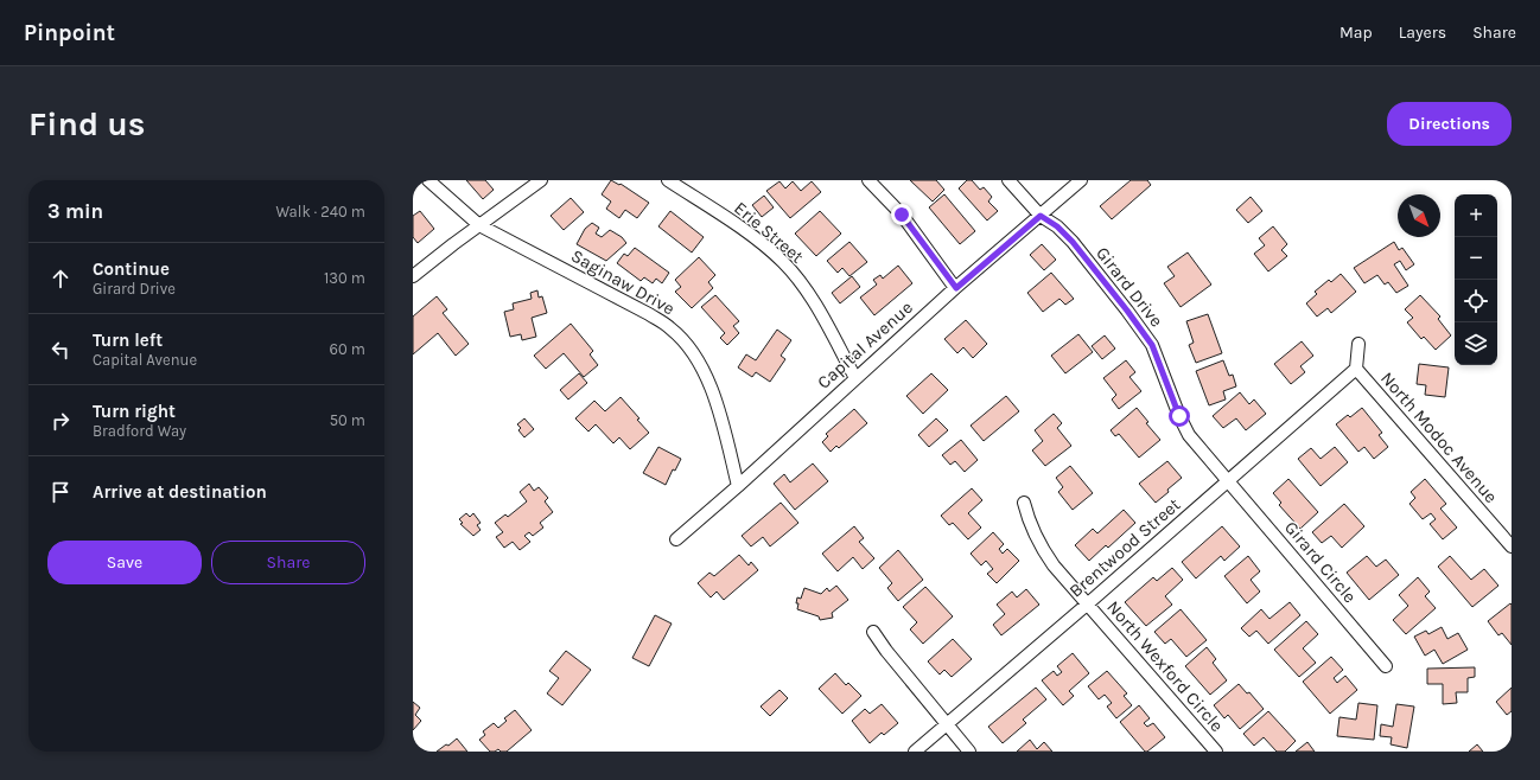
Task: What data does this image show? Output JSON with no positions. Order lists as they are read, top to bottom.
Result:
{
  "streets": {
    "street": [
      "Erie Street",
      "Saginaw Drive",
      "Girard Drive",
      "Capital Avenue",
      "North Modoc Avenue",
      "Brentwood Street",
      "Girard Circle",
      "North Wexford Circle"
    ]
  },
  "crossings": [
    ["Erie Street", "Capital Avenue"],
    ["Saginaw Drive", "Capital Avenue"],
    ["Girard Drive", "Capital Avenue"],
    ["Girard Drive", "Brentwood Street"],
    ["Girard Drive", "Girard Circle"],
    ["North Modoc Avenue", "Brentwood Street"],
    ["Brentwood Street", "Girard Circle"],
    ["Brentwood Street", "North Wexford Circle"]
  ],
  "north": "bottom right",
  "page": {
    "header": "Pinpoint",
    "nav": ["Map", "Layers", "Share"],
    "buttons": [
      "Directions",
      ["Save", "Share"]
    ],
    "title": "Find us",
    "heading": ["3 min", "Walk · 240 m"],
    "map_buttons": ["+", "−"],
    "list": [
      ["Continue", "Girard Drive", "130 m"],
      ["Turn left", "Capital Avenue", "60 m"],
      ["Turn right", "Bradford Way", "50 m"],
      "Arrive at destination"
    ]
  }
}
